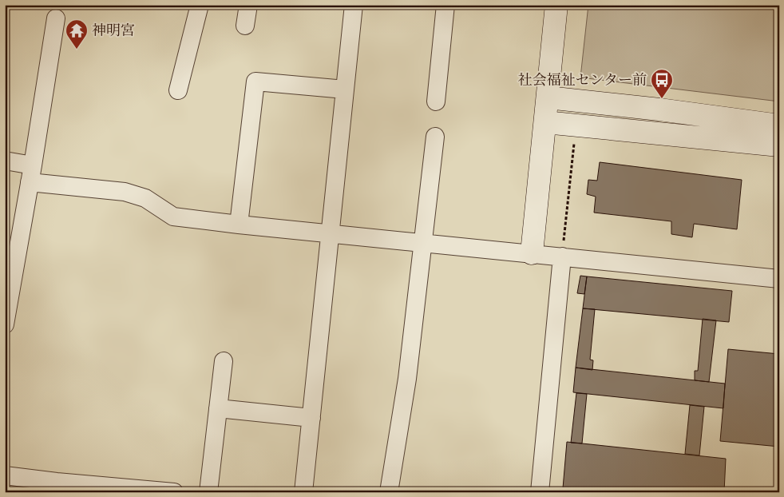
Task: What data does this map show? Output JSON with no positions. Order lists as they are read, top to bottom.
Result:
{
  "places": {
    "temple": ["神明宮"],
    "bus stop": ["社会福祉センター前"]
  }
}
